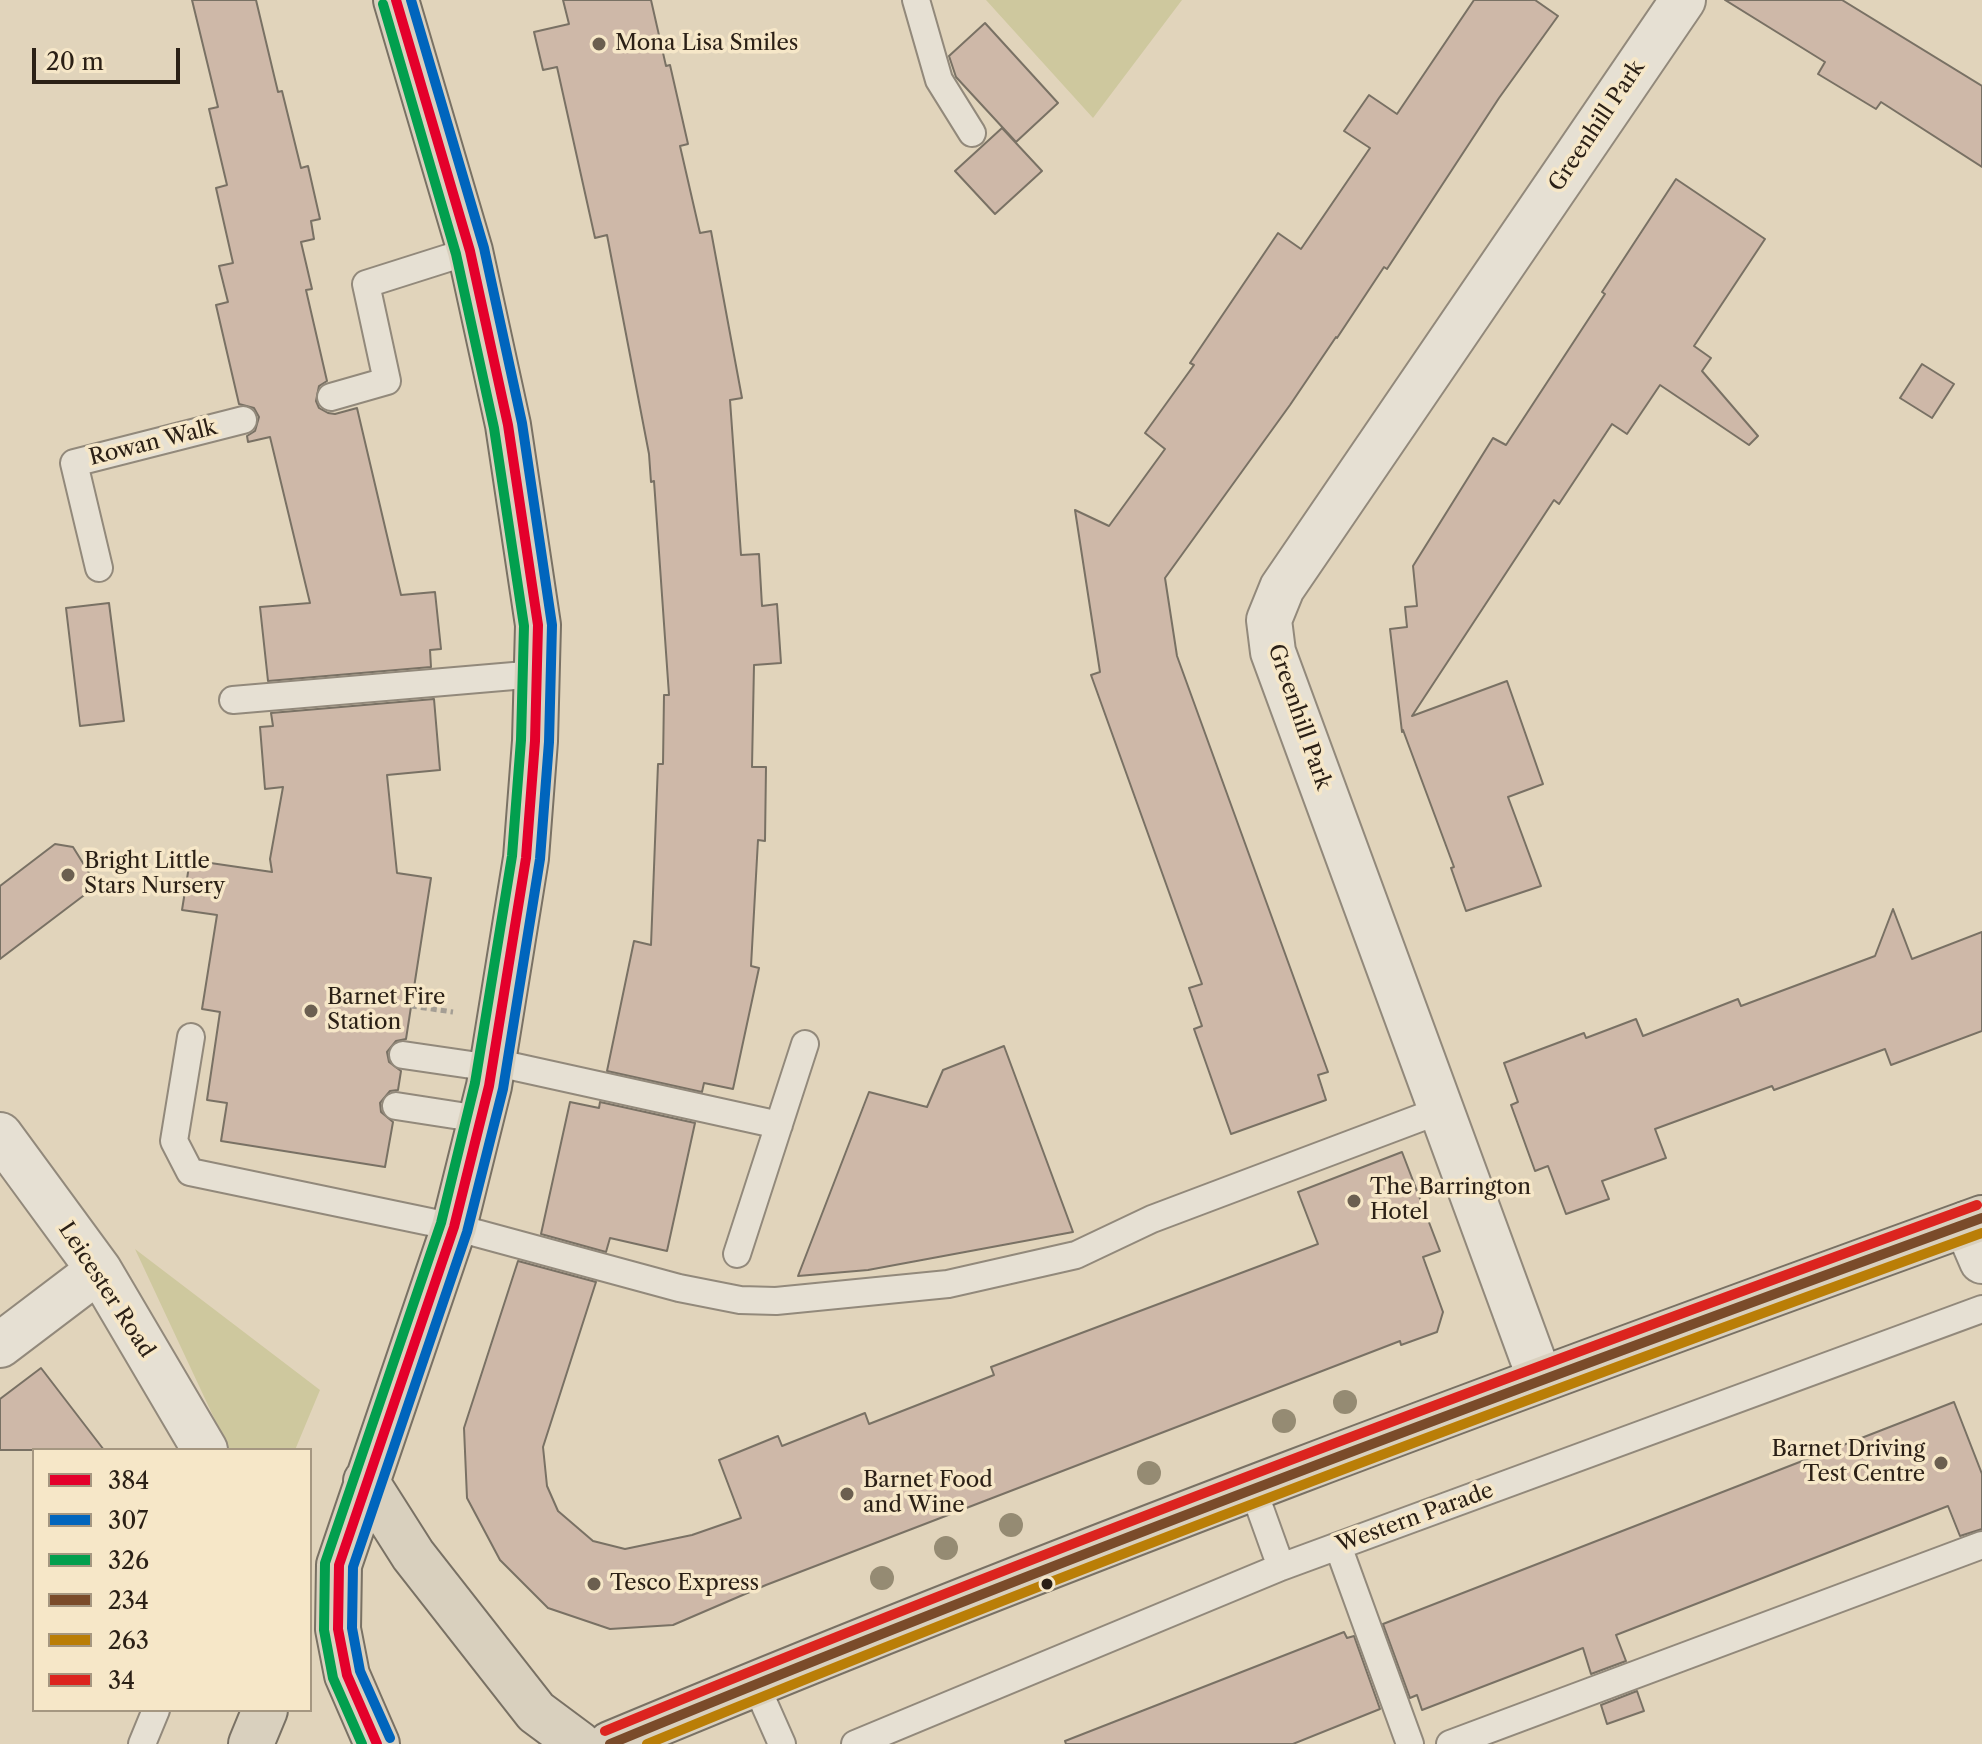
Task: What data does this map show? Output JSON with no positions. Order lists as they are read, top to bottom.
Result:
{
  "streets": {
    "street": ["Greenhill Park", "Leicester Road"],
    "lane": ["Rowan Walk", "Western Parade"]
  },
  "places": [
    "Mona Lisa Smiles",
    "Bright Little Stars Nursery",
    "Barnet Fire Station",
    "The Barrington Hotel",
    "Barnet Driving Test Centre",
    "Barnet Food and Wine",
    "Tesco Express"
  ],
  "lines": [
    "transit line 384",
    "transit line 307",
    "transit line 326",
    "transit line 34",
    "transit line 234",
    "transit line 263"
  ],
  "legend": [
    "384",
    "307",
    "326",
    "234",
    "263",
    "34"
  ],
  "scale_bar": "20 m"
}
